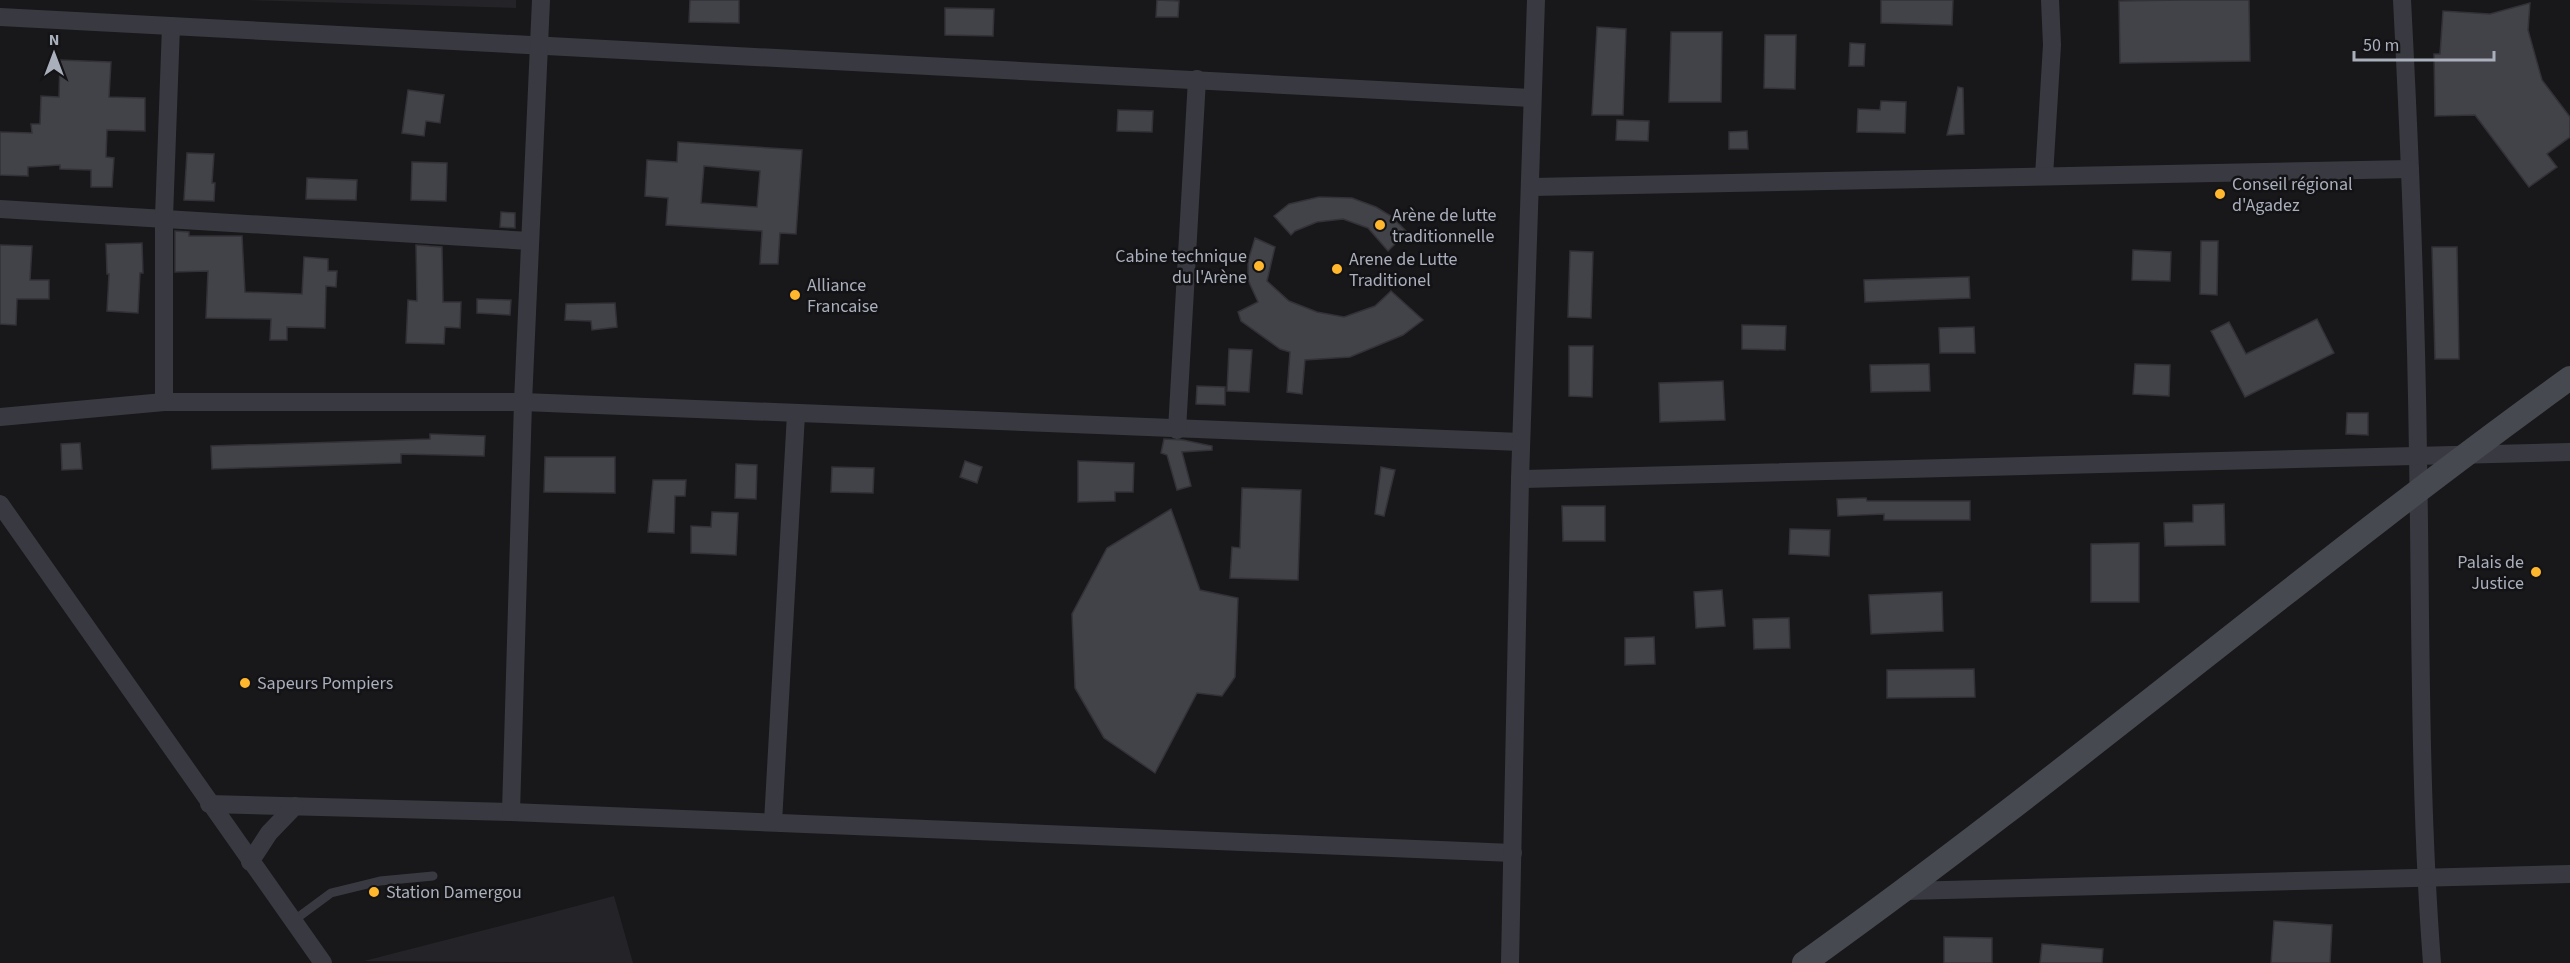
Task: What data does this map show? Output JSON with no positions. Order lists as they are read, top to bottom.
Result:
{
  "places": [
    "Conseil régional d'Agadez",
    "Arène de lutte traditionnelle",
    "Cabine technique du l'Arène",
    "Arene de Lutte Traditionel",
    "Alliance Francaise",
    "Palais de Justice",
    "Sapeurs Pompiers",
    "Station Damergou"
  ],
  "scale_bar": "50 m",
  "north": "top"
}
